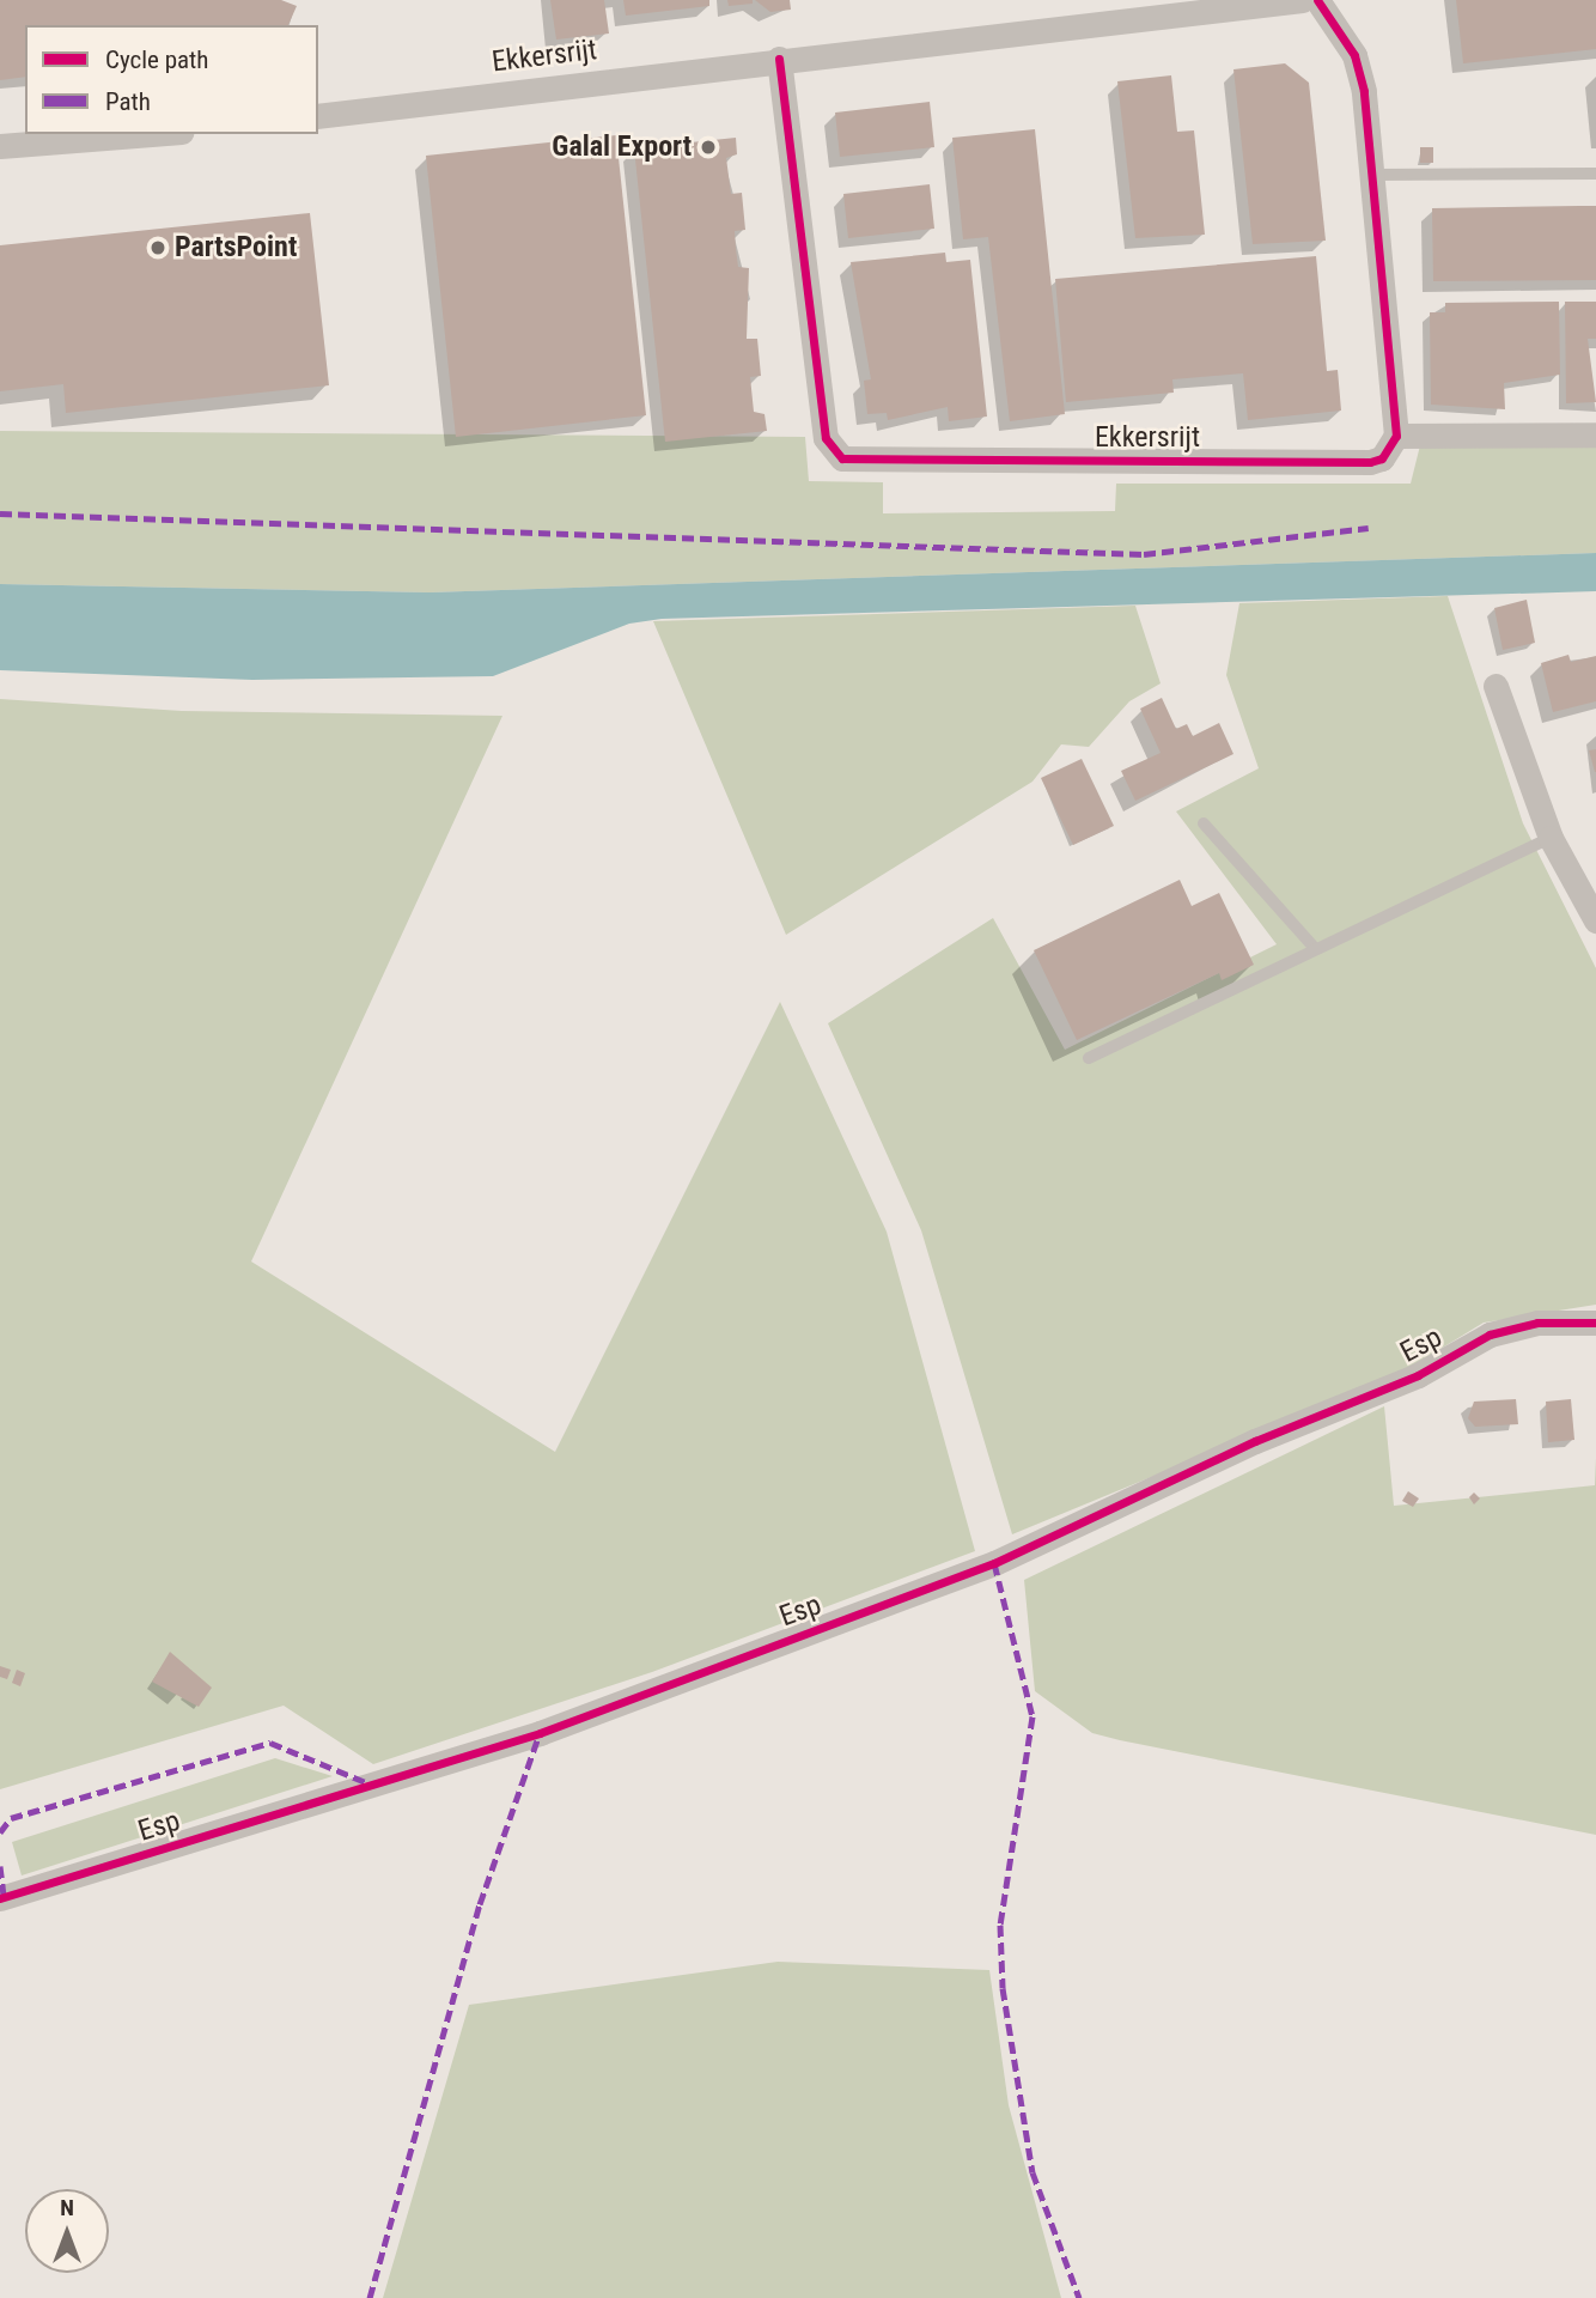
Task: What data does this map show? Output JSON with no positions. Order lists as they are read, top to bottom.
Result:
{
  "streets": {
    "street": ["Ekkersrijt", "Esp"]
  },
  "places": ["Galal Export", "PartsPoint"],
  "legend": ["Cycle path", "Path"],
  "north": "top"
}
